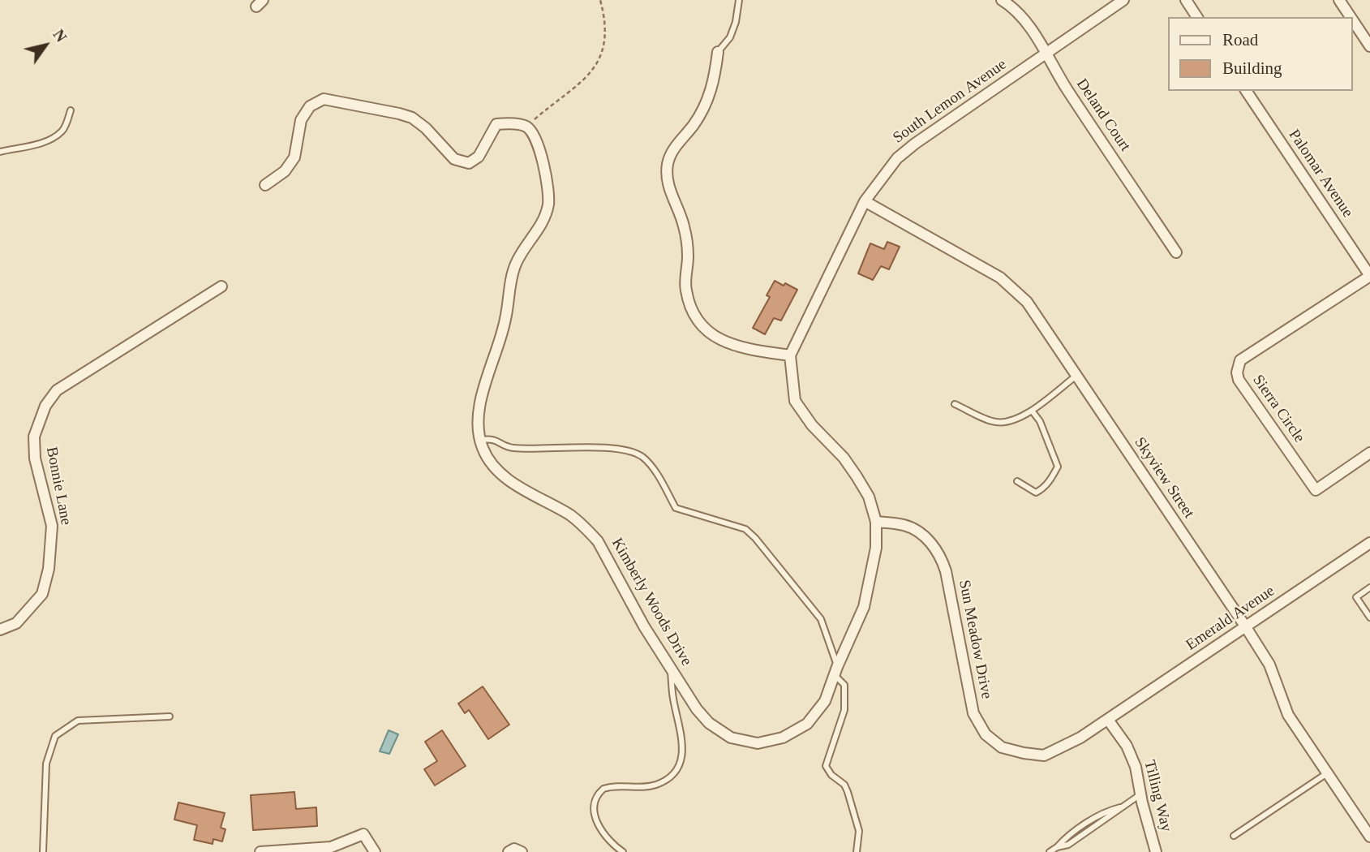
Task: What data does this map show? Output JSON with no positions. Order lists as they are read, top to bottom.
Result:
{
  "streets": {
    "street": [
      "South Lemon Avenue",
      "Deland Court",
      "Palomar Avenue",
      "Sierra Circle",
      "Skyview Street",
      "Bonnie Lane",
      "Kimberly Woods Drive",
      "Emerald Avenue",
      "Sun Meadow Drive",
      "Tilling Way"
    ]
  },
  "crossings": [
    ["South Lemon Avenue", "Deland Court"],
    ["South Lemon Avenue", "Skyview Street"],
    ["South Lemon Avenue", "Kimberly Woods Drive"],
    ["Palomar Avenue", "Sierra Circle"],
    ["Skyview Street", "Emerald Avenue"],
    ["Kimberly Woods Drive", "Sun Meadow Drive"],
    ["Emerald Avenue", "Sun Meadow Drive"],
    ["Emerald Avenue", "Tilling Way"],
    ["Sun Meadow Drive", "Tilling Way"]
  ],
  "legend": ["Road", "Building"],
  "north": "top right"
}
